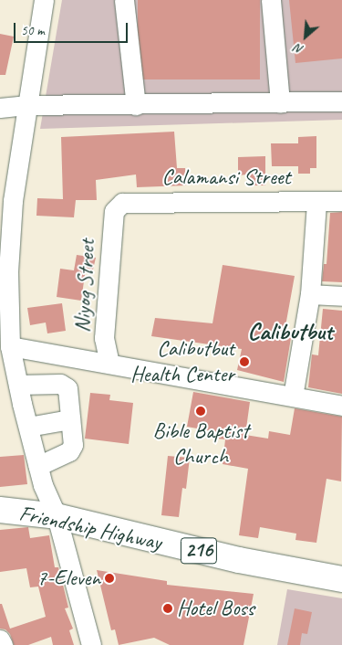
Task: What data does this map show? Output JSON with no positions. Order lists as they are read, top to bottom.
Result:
{
  "streets": {
    "main road": ["Friendship Highway", "216"],
    "street": ["Calamansi Street", "Niyog Street"]
  },
  "crossings": [
    ["Calamansi Street", "Niyog Street"]
  ],
  "districts": ["Calibutbut"],
  "places": [
    "Calibutbut Health Center",
    "Bible Baptist Church",
    "7-Eleven",
    "Hotel Boss"
  ],
  "scale_bar": "50 m",
  "north": "bottom left"
}
